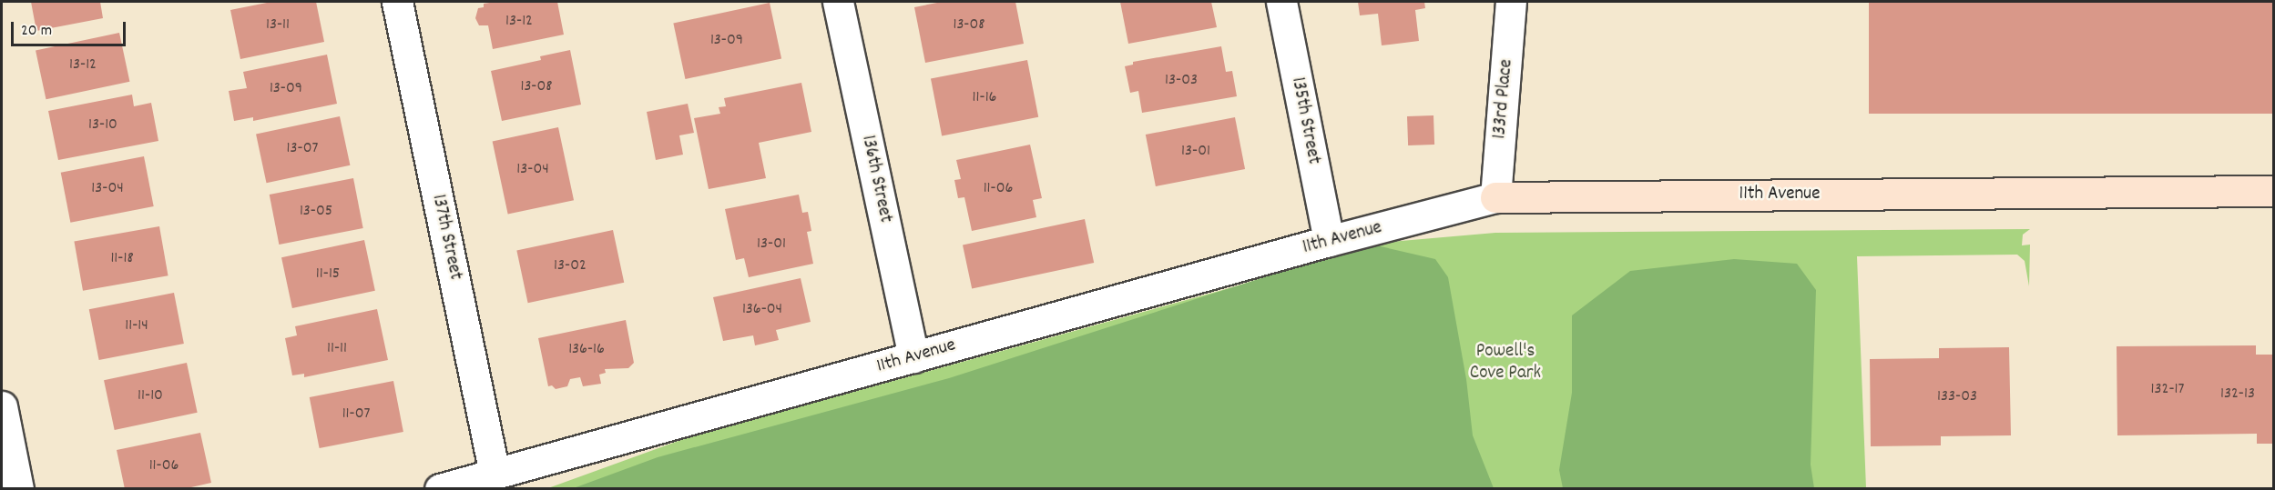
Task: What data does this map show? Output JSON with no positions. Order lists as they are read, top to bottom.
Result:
{
  "streets": {
    "street": [
      "133rd Place",
      "135th Street",
      "136th Street",
      "11th Avenue",
      "137th Street"
    ]
  },
  "crossings": [
    ["133rd Place", "11th Avenue"],
    ["135th Street", "11th Avenue"],
    ["136th Street", "11th Avenue"],
    ["11th Avenue", "137th Street"]
  ],
  "parks": ["Powell's Cove Park"],
  "house_numbers": [
    "13-12",
    "13-11",
    "13-08",
    "13-09",
    "13-12",
    "13-03",
    "13-08",
    "13-09",
    "11-16",
    "13-10",
    "13-07",
    "13-01",
    "13-04",
    "13-04",
    "11-06",
    "13-05",
    "13-01",
    "11-18",
    "13-02",
    "11-15",
    "136-04",
    "11-14",
    "11-11",
    "136-16",
    "132-17",
    "132-13",
    "11-10",
    "133-03",
    "11-07",
    "11-06"
  ],
  "scale_bar": "20 m"
}
